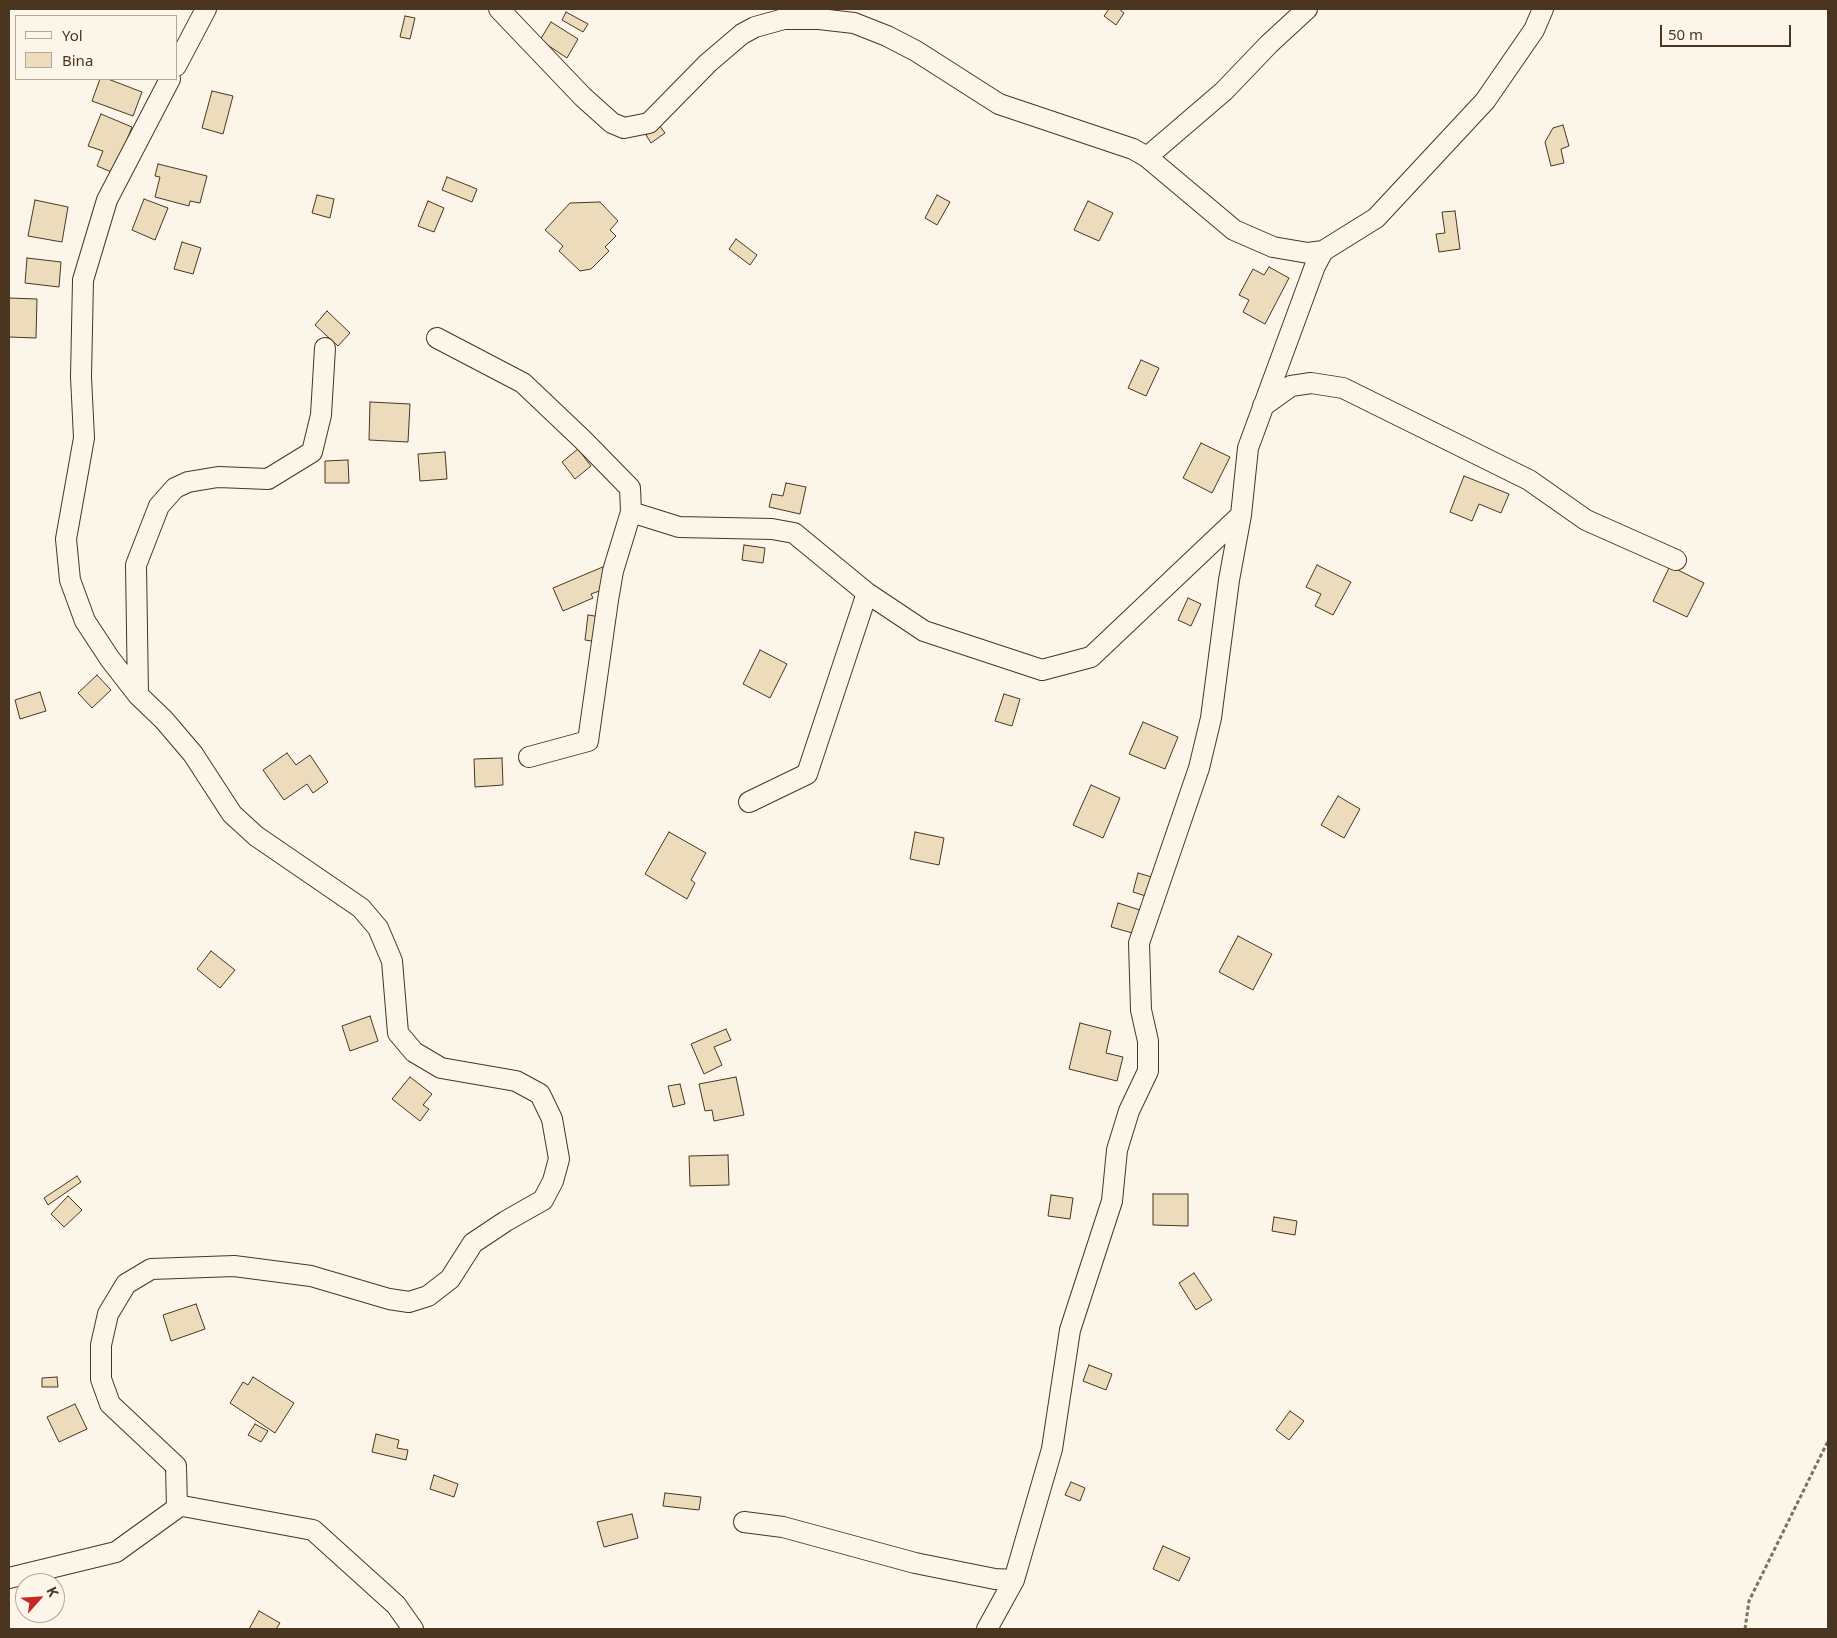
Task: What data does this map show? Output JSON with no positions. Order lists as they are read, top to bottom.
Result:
{
  "legend": ["Yol", "Bina"],
  "scale_bar": "50 m",
  "north": "top right"
}
